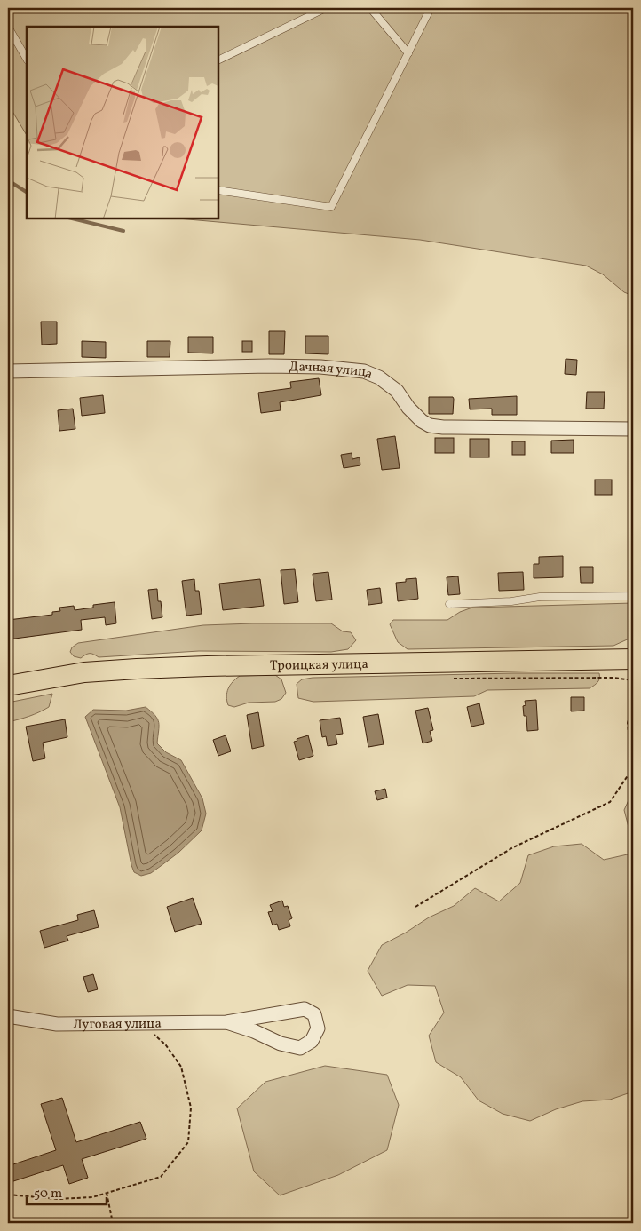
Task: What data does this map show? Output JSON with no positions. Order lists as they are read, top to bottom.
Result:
{
  "streets": {
    "main road": ["Троицкая улица"],
    "street": ["Дачная улица", "Луговая улица"]
  },
  "scale_bar": "50 m"
}
